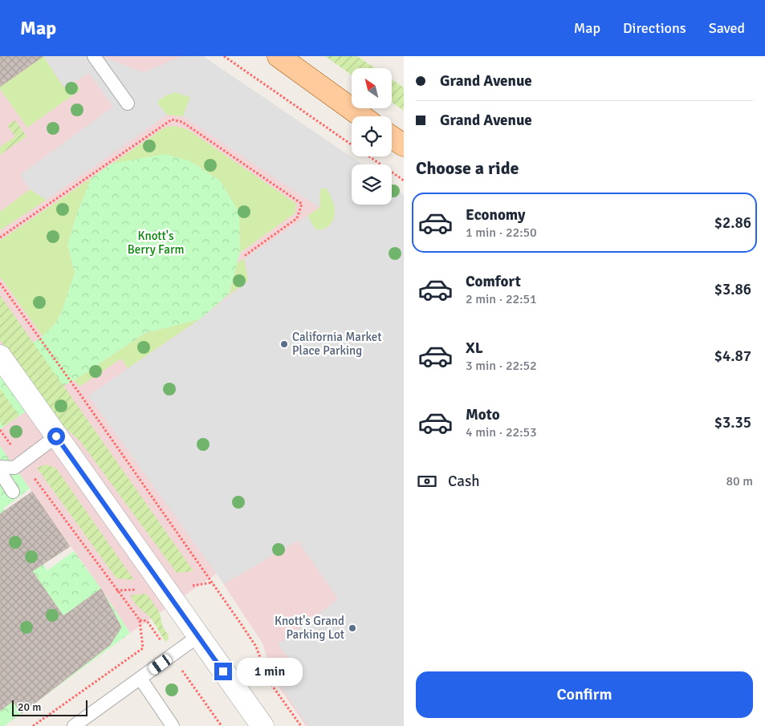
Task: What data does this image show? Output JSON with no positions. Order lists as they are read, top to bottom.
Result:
{
  "parks": ["Knott's Berry Farm"],
  "places": ["California Market Place Parking", "Knott's Grand Parking Lot"],
  "scale_bar": "20 m",
  "north": "top left",
  "page": {
    "header": "Map",
    "nav": ["Map", "Directions", "Saved"],
    "banner": ["Grand Avenue", "Grand Avenue"],
    "heading": "Choose a ride",
    "list": [
      {
        "name": "Economy",
        "note": "1 min · 22:50",
        "value": "$2.86"
      },
      {
        "name": "Comfort",
        "note": "2 min · 22:51",
        "value": "$3.86"
      },
      {
        "name": "XL",
        "note": "3 min · 22:52",
        "value": "$4.87"
      },
      {
        "name": "Moto",
        "note": "4 min · 22:53",
        "value": "$3.35"
      }
    ],
    "pay": ["Cash", "80 m"],
    "bubble": "1 min",
    "buttons": "Confirm",
    "scale": "20 m"
  }
}
